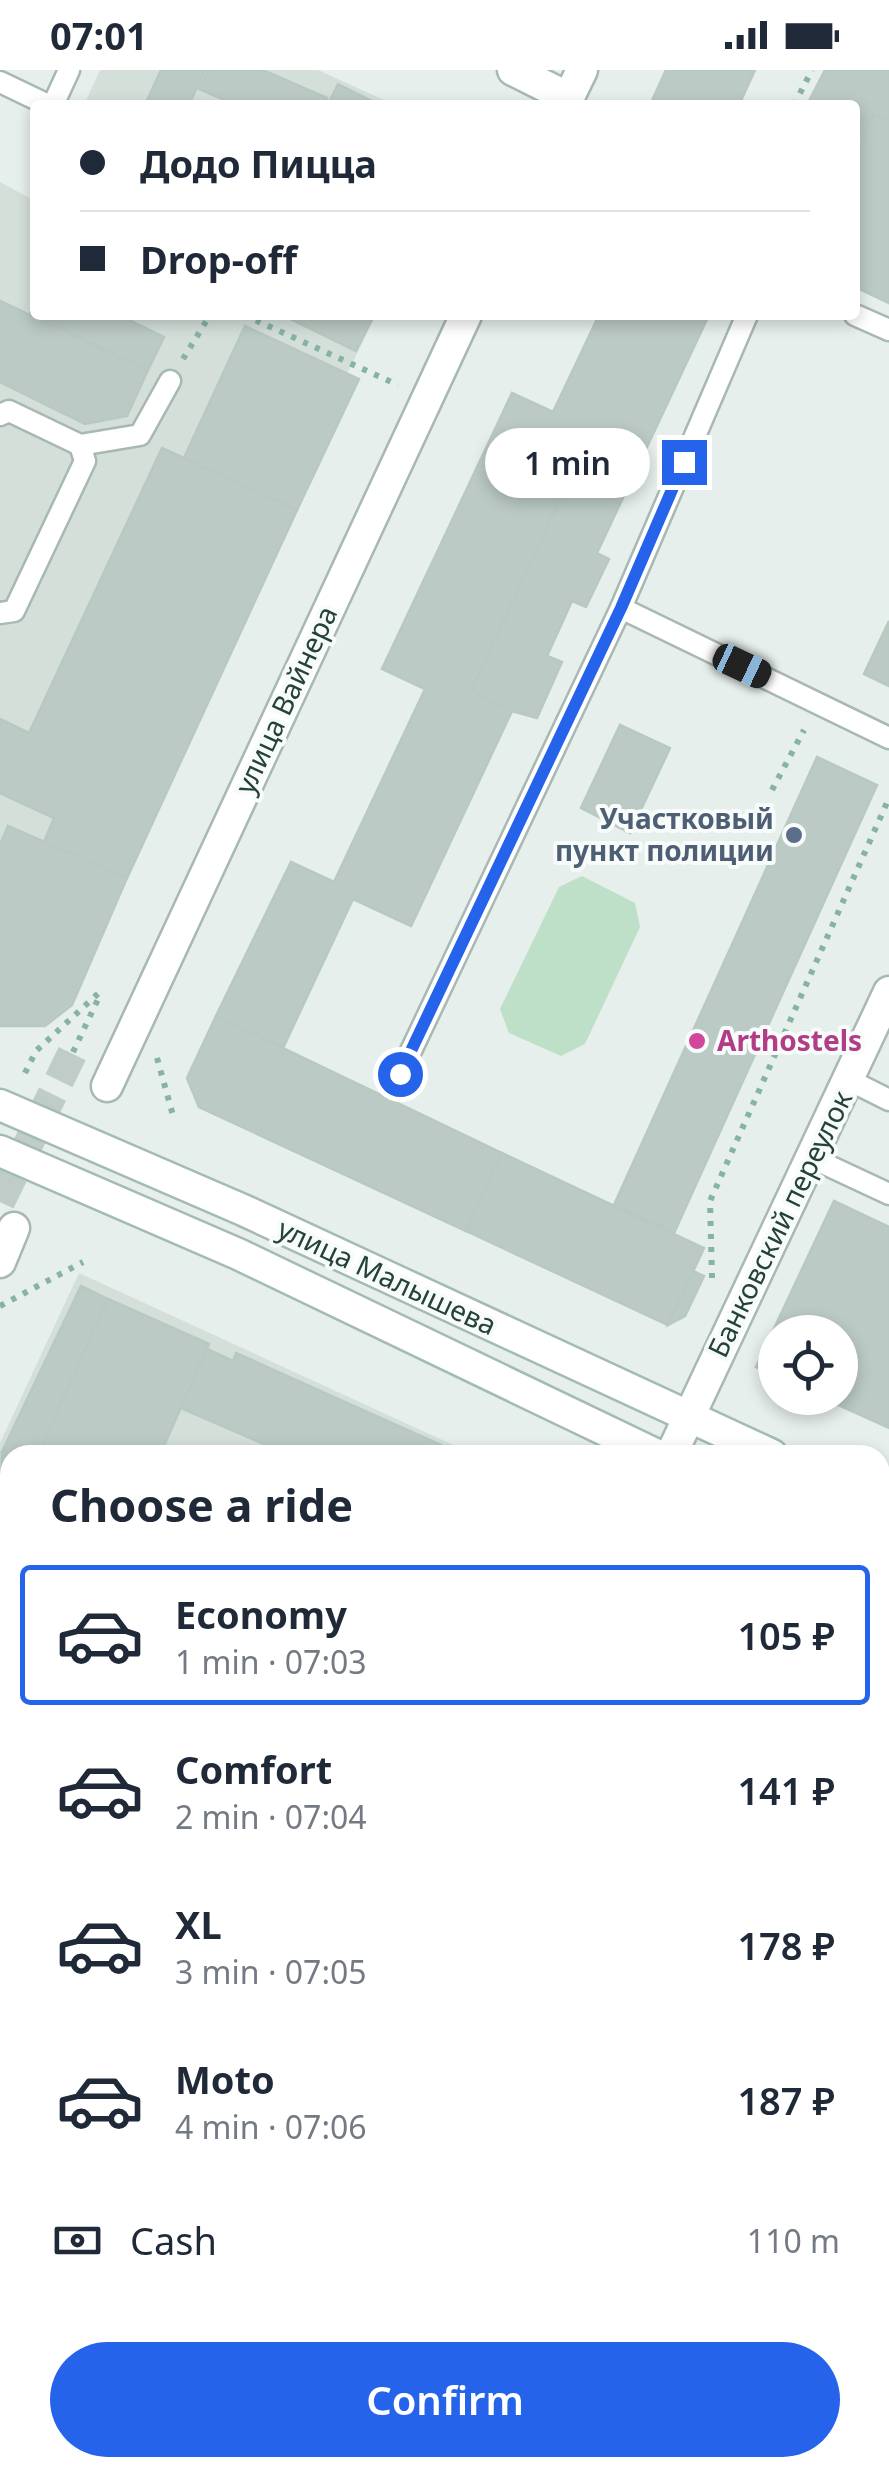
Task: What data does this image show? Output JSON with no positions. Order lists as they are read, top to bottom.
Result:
{
  "streets": {
    "main road": ["улица Вайнера", "Банковский переулок", "улица Малышева"]
  },
  "crossings": [
    ["Банковский переулок", "улица Малышева"]
  ],
  "places": ["Участковый пункт полиции", "Arthostels"],
  "page": {
    "status": "07:01",
    "banner": ["Додо Пицца", "Drop-off"],
    "bubble": "1 min",
    "heading": "Choose a ride",
    "list": [
      {
        "name": "Economy",
        "note": "1 min · 07:03",
        "value": "105 ₽"
      },
      {
        "name": "Comfort",
        "note": "2 min · 07:04",
        "value": "141 ₽"
      },
      {
        "name": "XL",
        "note": "3 min · 07:05",
        "value": "178 ₽"
      },
      {
        "name": "Moto",
        "note": "4 min · 07:06",
        "value": "187 ₽"
      }
    ],
    "pay": ["Cash", "110 m"],
    "buttons": "Confirm"
  }
}
